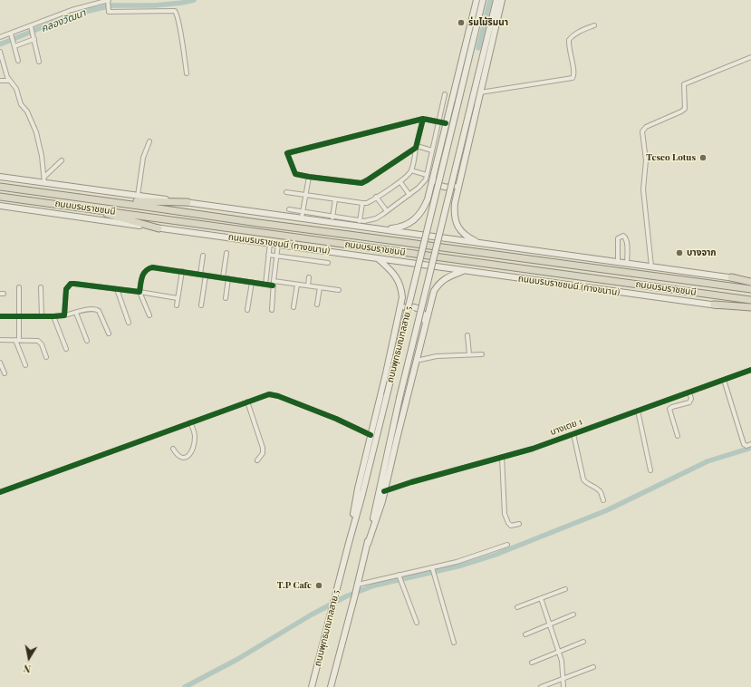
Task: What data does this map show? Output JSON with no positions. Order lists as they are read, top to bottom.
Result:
{
  "streets": {
    "highway": ["ถนนบรมราชชนนี"],
    "main road": ["ถนนบรมราชชนนี (ทางขนาน)", "ถนนพุทธมณฑลสาย 5"],
    "street": ["บางเตย 1"]
  },
  "water": ["คลองวัฒนา"],
  "places": [
    "ร่มไม้ริมนา",
    "Tesco Lotus",
    "บางจาก",
    "T.P Cafe"
  ],
  "north": "bottom"
}
